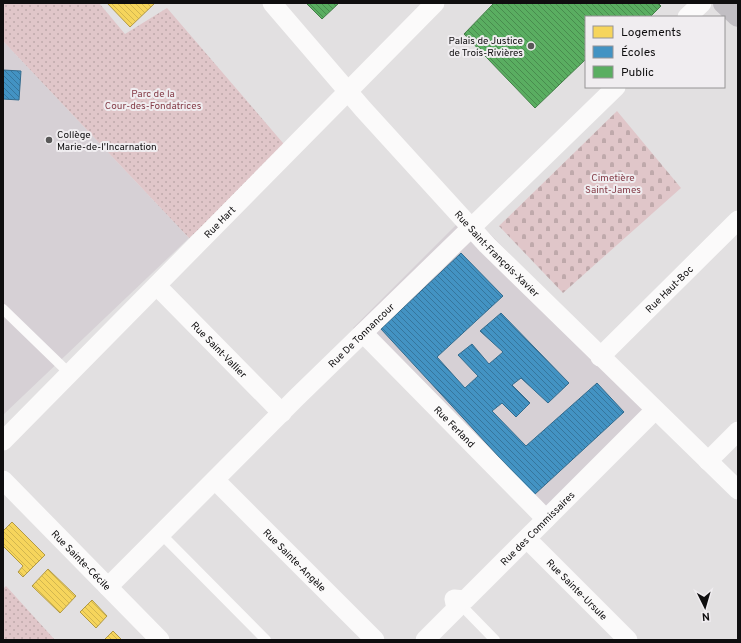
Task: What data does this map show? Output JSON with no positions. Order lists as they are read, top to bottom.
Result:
{
  "streets": {
    "street": [
      "Rue Hart",
      "Rue Saint-François-Xavier",
      "Rue Haut-Boc",
      "Rue De Tonnancour",
      "Rue Saint-Vallier",
      "Rue Ferland",
      "Rue des Commissaires",
      "Rue Sainte-Cécile",
      "Rue Sainte-Angèle",
      "Rue Sainte-Ursule"
    ]
  },
  "crossings": [
    ["Rue Hart", "Rue Saint-François-Xavier"],
    ["Rue Hart", "Rue Saint-Vallier"],
    ["Rue Saint-François-Xavier", "Rue Haut-Boc"],
    ["Rue Saint-François-Xavier", "Rue De Tonnancour"],
    ["Rue Saint-François-Xavier", "Rue des Commissaires"],
    ["Rue De Tonnancour", "Rue Saint-Vallier"],
    ["Rue De Tonnancour", "Rue Ferland"],
    ["Rue De Tonnancour", "Rue Sainte-Cécile"],
    ["Rue De Tonnancour", "Rue Sainte-Angèle"],
    ["Rue Ferland", "Rue des Commissaires"],
    ["Rue des Commissaires", "Rue Sainte-Ursule"]
  ],
  "parks": ["Parc de la Cour-des-Fondatrices", "Cimetière Saint-James"],
  "places": ["Palais de Justice de Trois-Rivières", "Collège Marie-de-l'Incarnation"],
  "legend": ["Logements", "Écoles", "Public"],
  "north": "bottom"
}
